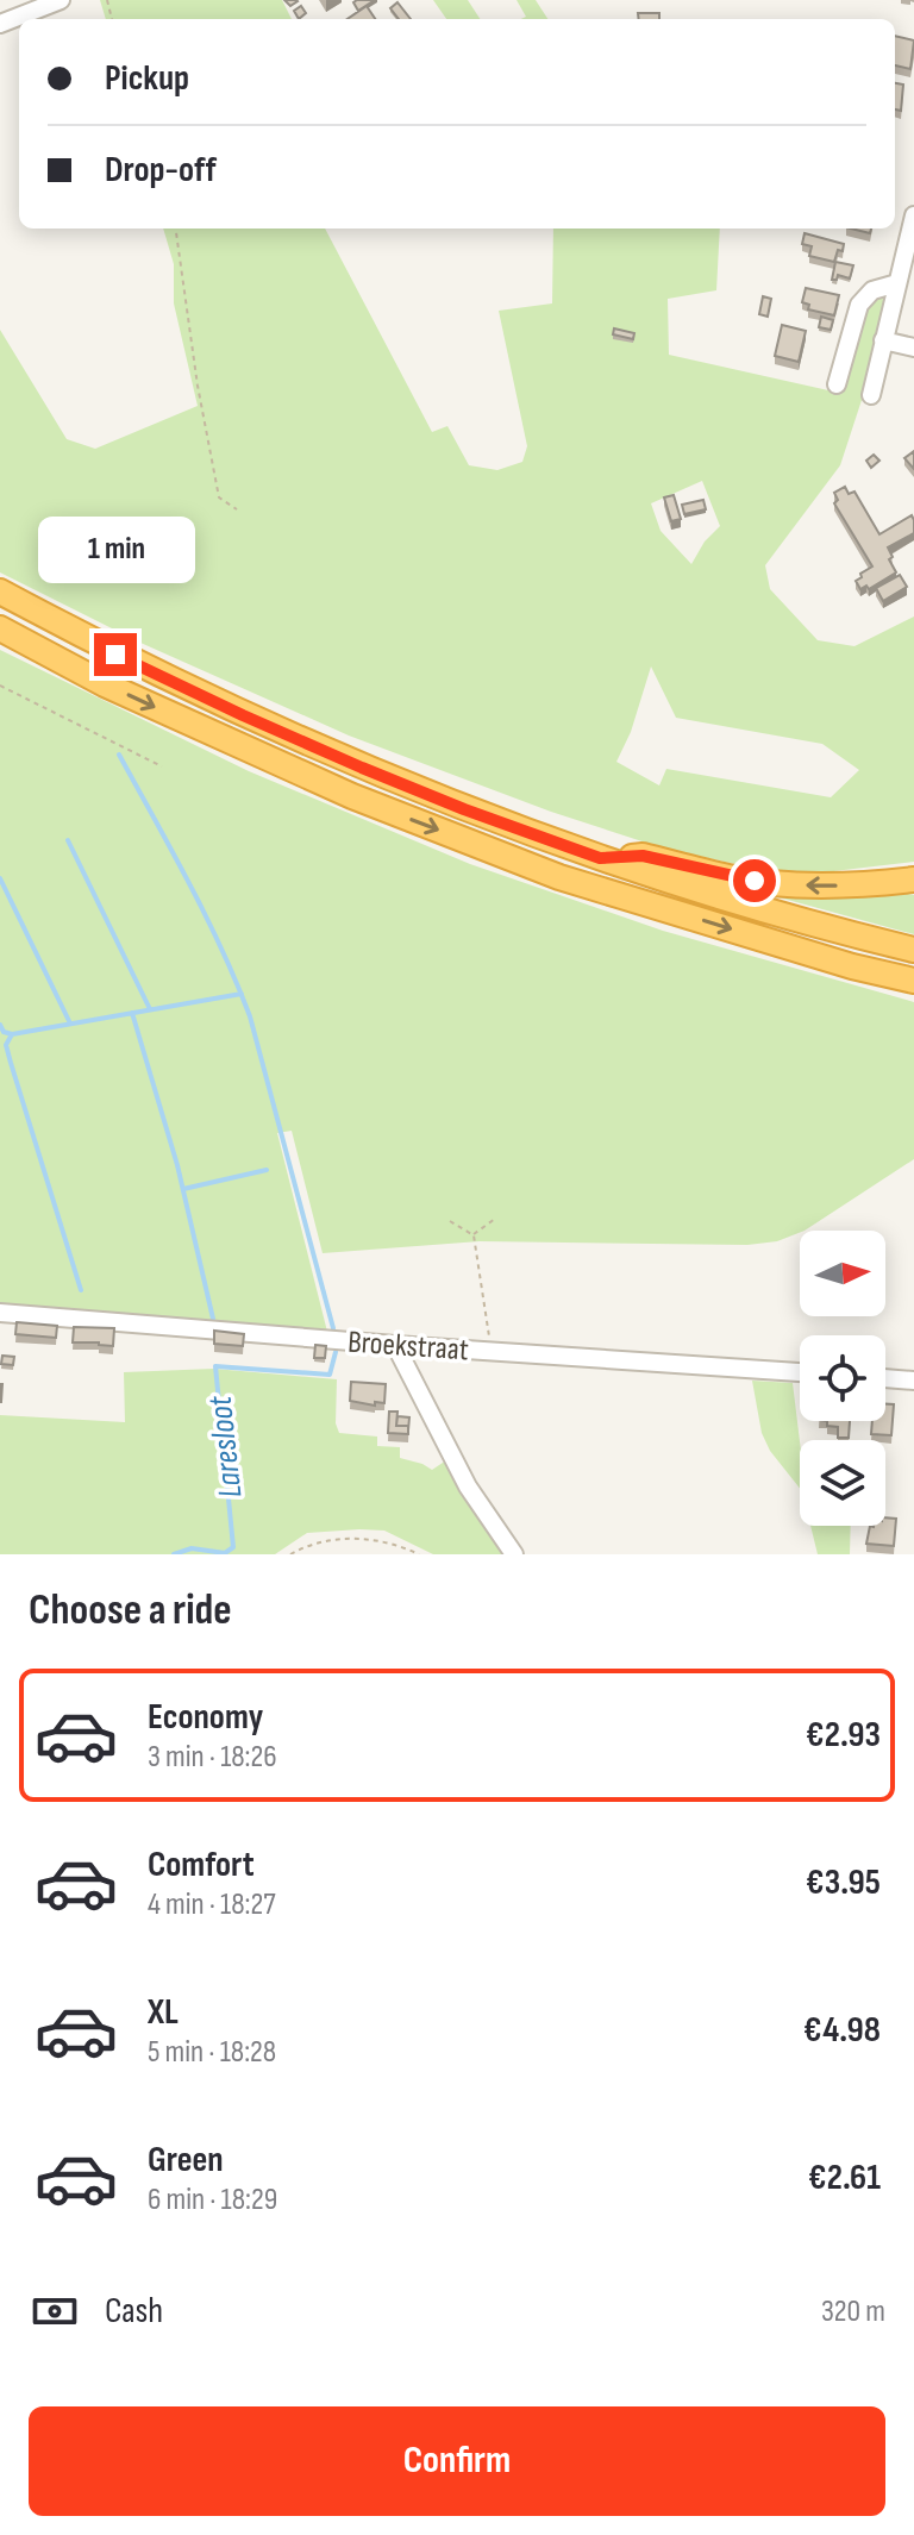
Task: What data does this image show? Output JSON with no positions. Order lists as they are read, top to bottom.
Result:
{
  "streets": {
    "street": ["Broekstraat"]
  },
  "water": ["Laresloot"],
  "north": "right",
  "page": {
    "banner": ["Pickup", "Drop-off"],
    "bubble": "1 min",
    "heading": "Choose a ride",
    "list": [
      {
        "name": "Economy",
        "note": "3 min · 18:26",
        "value": "€2.93"
      },
      {
        "name": "Comfort",
        "note": "4 min · 18:27",
        "value": "€3.95"
      },
      {
        "name": "XL",
        "note": "5 min · 18:28",
        "value": "€4.98"
      },
      {
        "name": "Green",
        "note": "6 min · 18:29",
        "value": "€2.61"
      }
    ],
    "pay": ["Cash", "320 m"],
    "buttons": "Confirm"
  }
}
